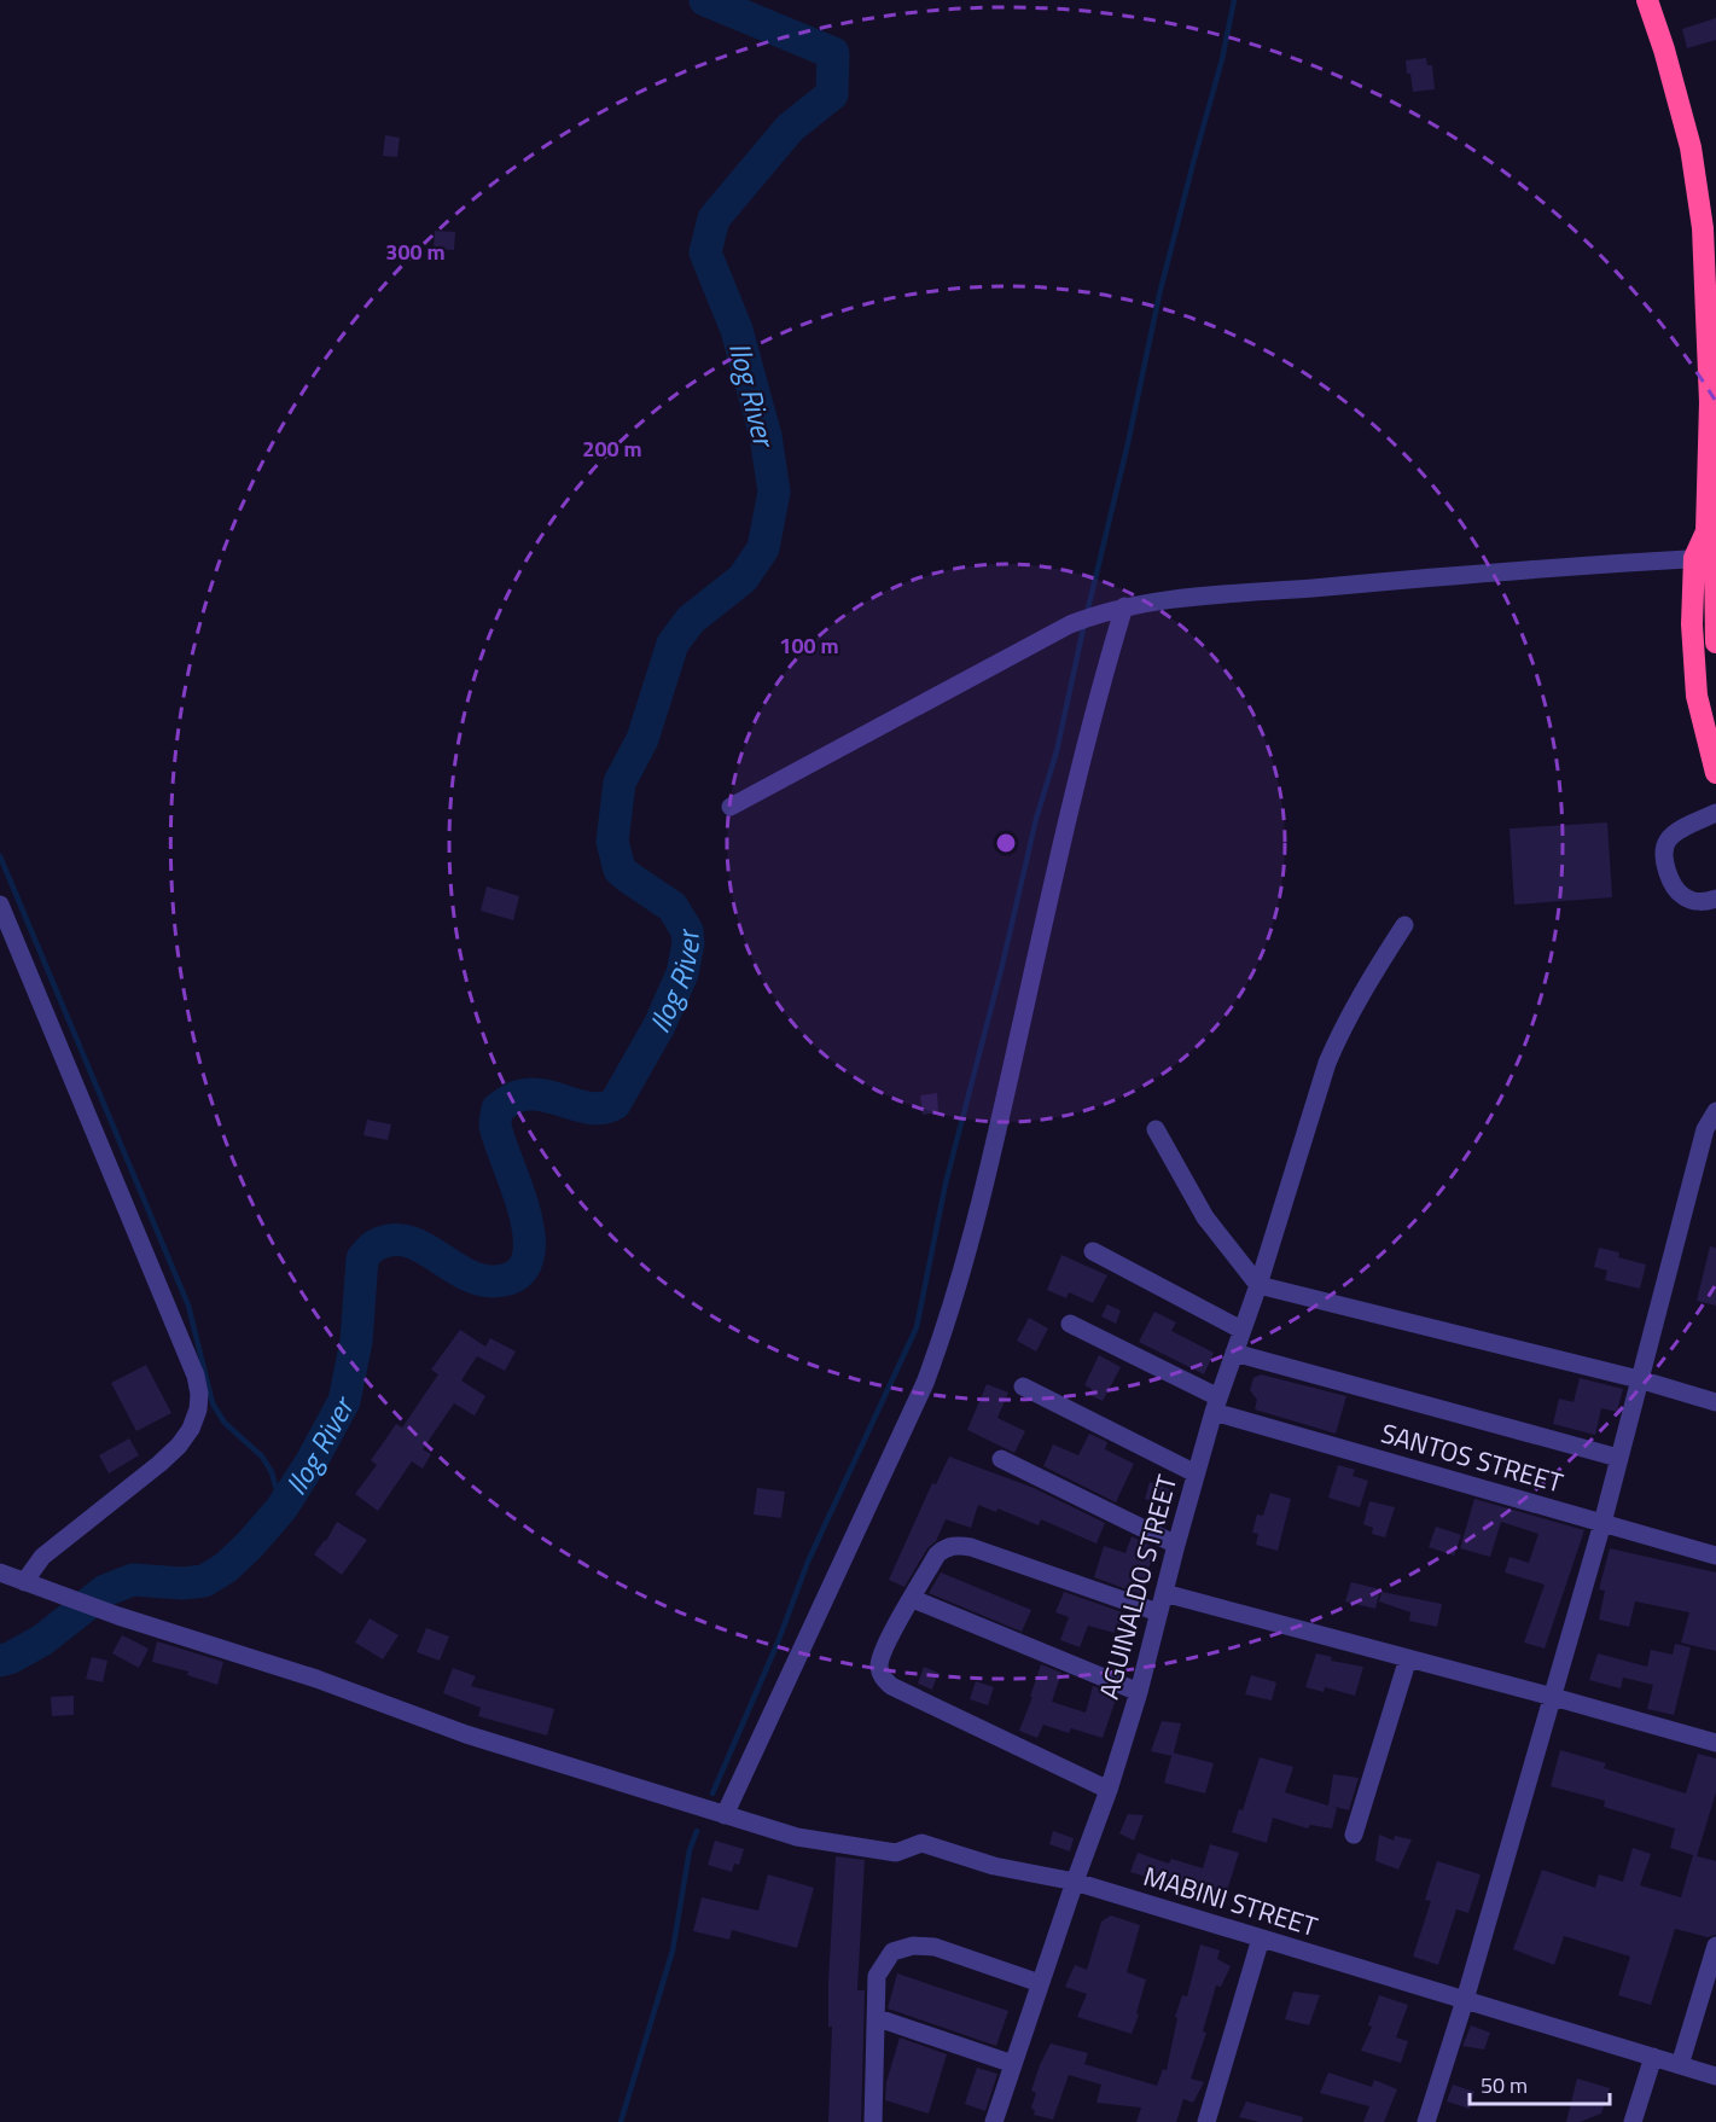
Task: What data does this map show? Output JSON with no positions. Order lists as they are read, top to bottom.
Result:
{
  "streets": {
    "street": ["SANTOS STREET", "AGUINALDO STREET", "MABINI STREET"]
  },
  "crossings": [
    ["SANTOS STREET", "AGUINALDO STREET"],
    ["AGUINALDO STREET", "MABINI STREET"]
  ],
  "water": ["Ilog River"],
  "scale_bar": "50 m",
  "rings": ["300 m", "200 m", "100 m"]
}
